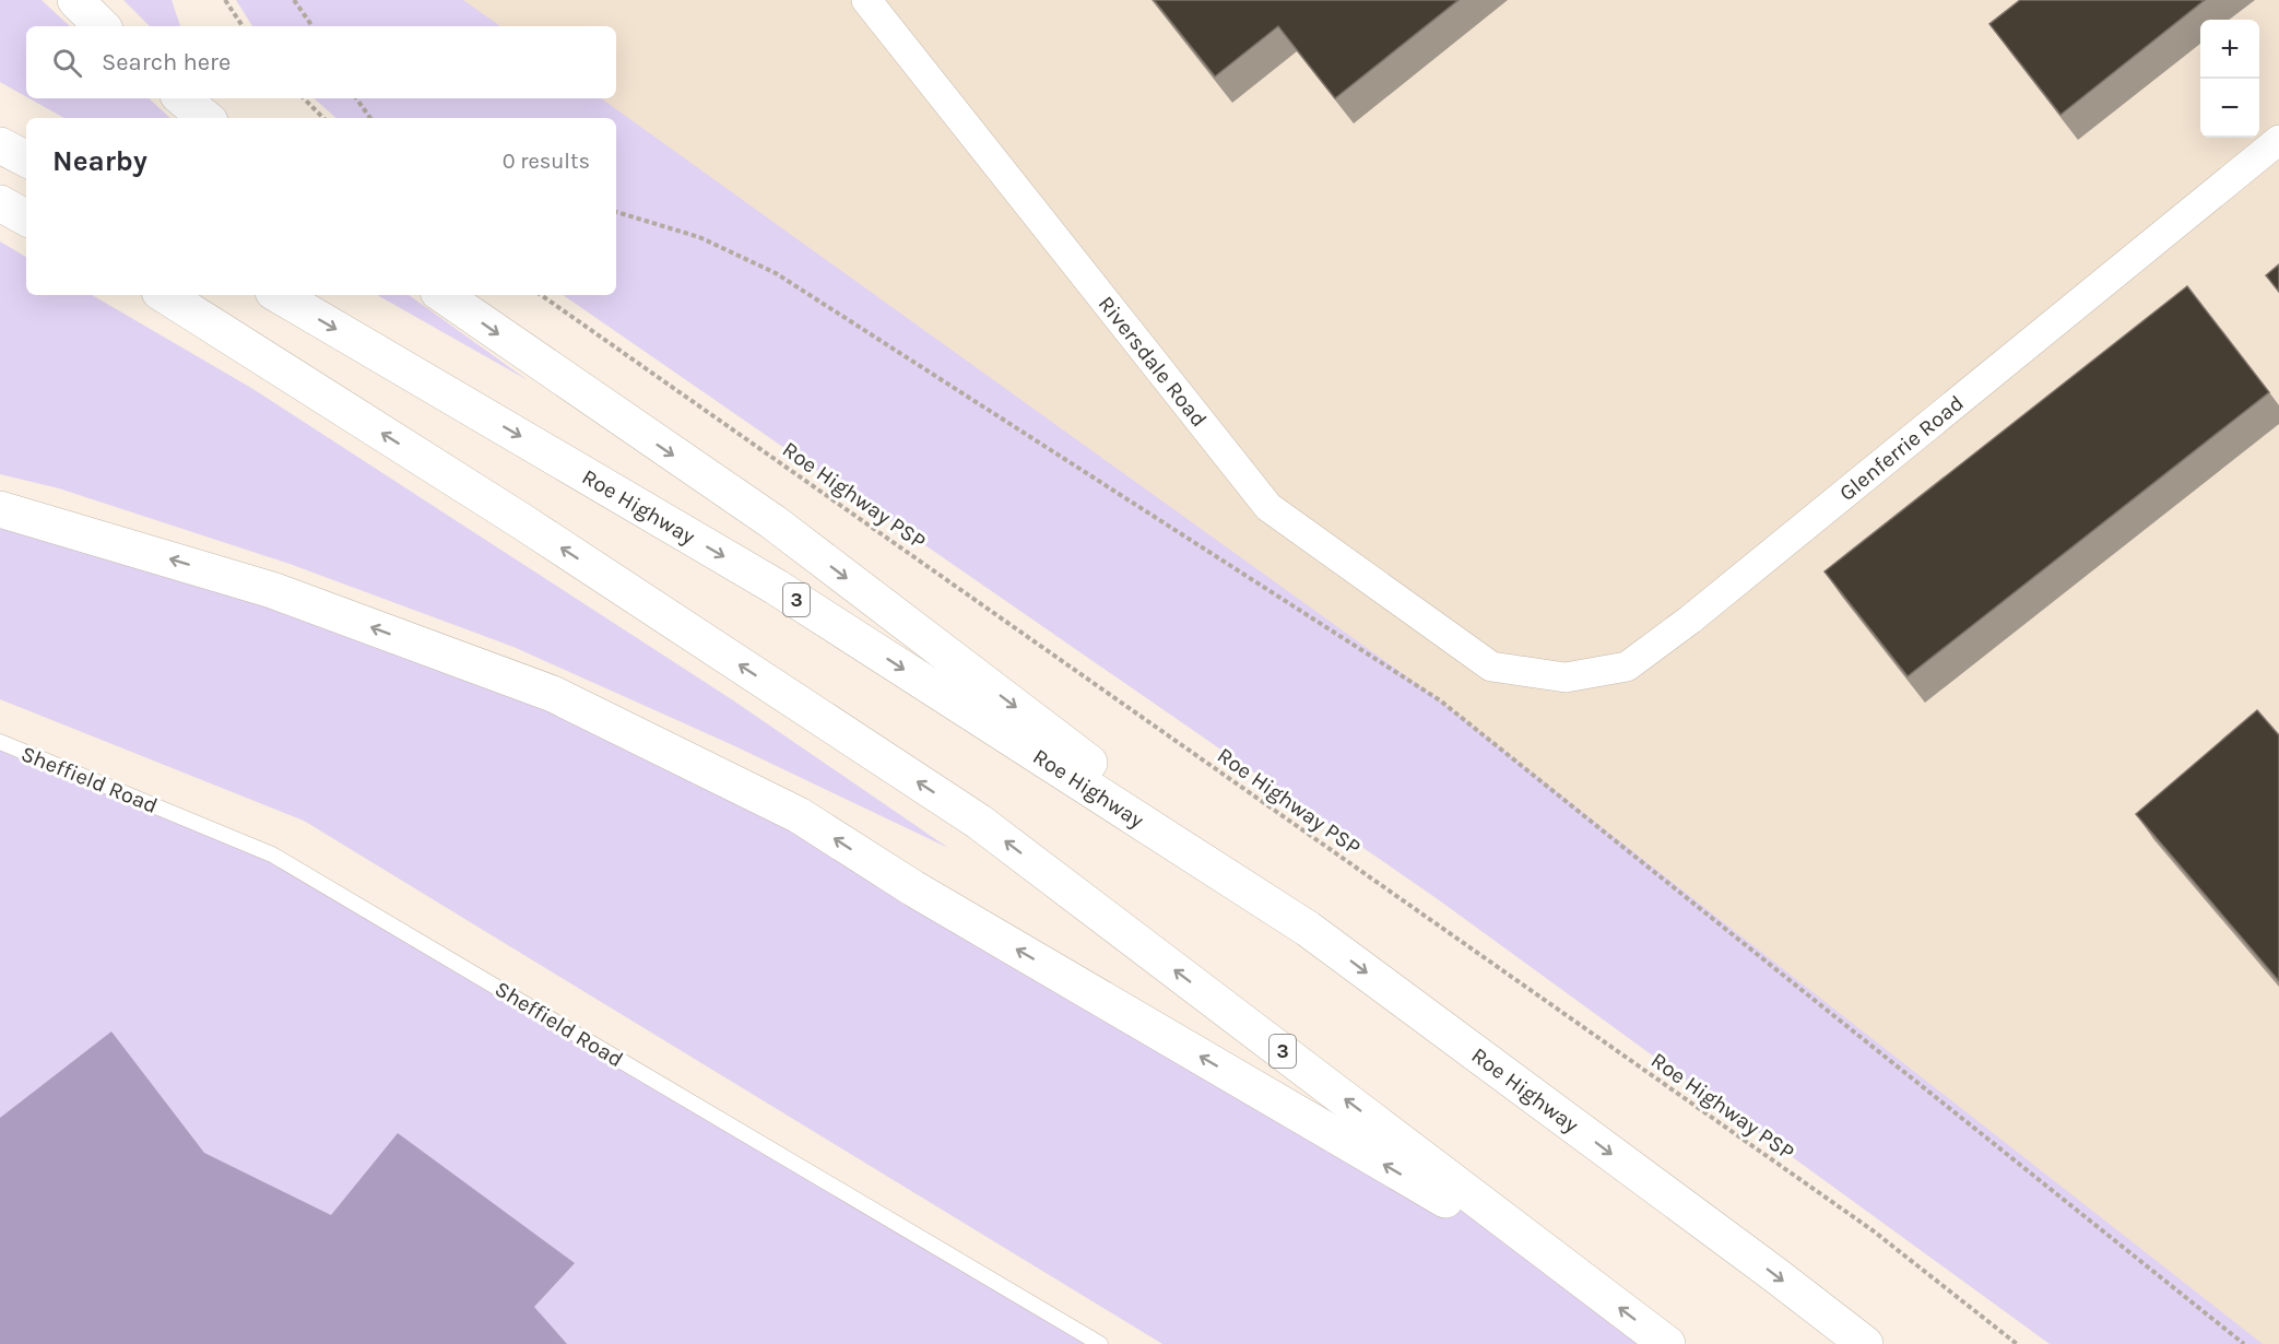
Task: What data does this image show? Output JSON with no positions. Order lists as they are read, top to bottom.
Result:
{
  "streets": {
    "highway": ["Roe Highway", "3"],
    "street": ["Riversdale Road", "Glenferrie Road"],
    "lane": ["Sheffield Road"],
    "path": ["Roe Highway PSP"]
  },
  "crossings": [
    ["Riversdale Road", "Glenferrie Road"]
  ],
  "page": {
    "map_buttons": ["+", "−"],
    "search": "Search here",
    "heading": ["Nearby", "0 results"]
  }
}
